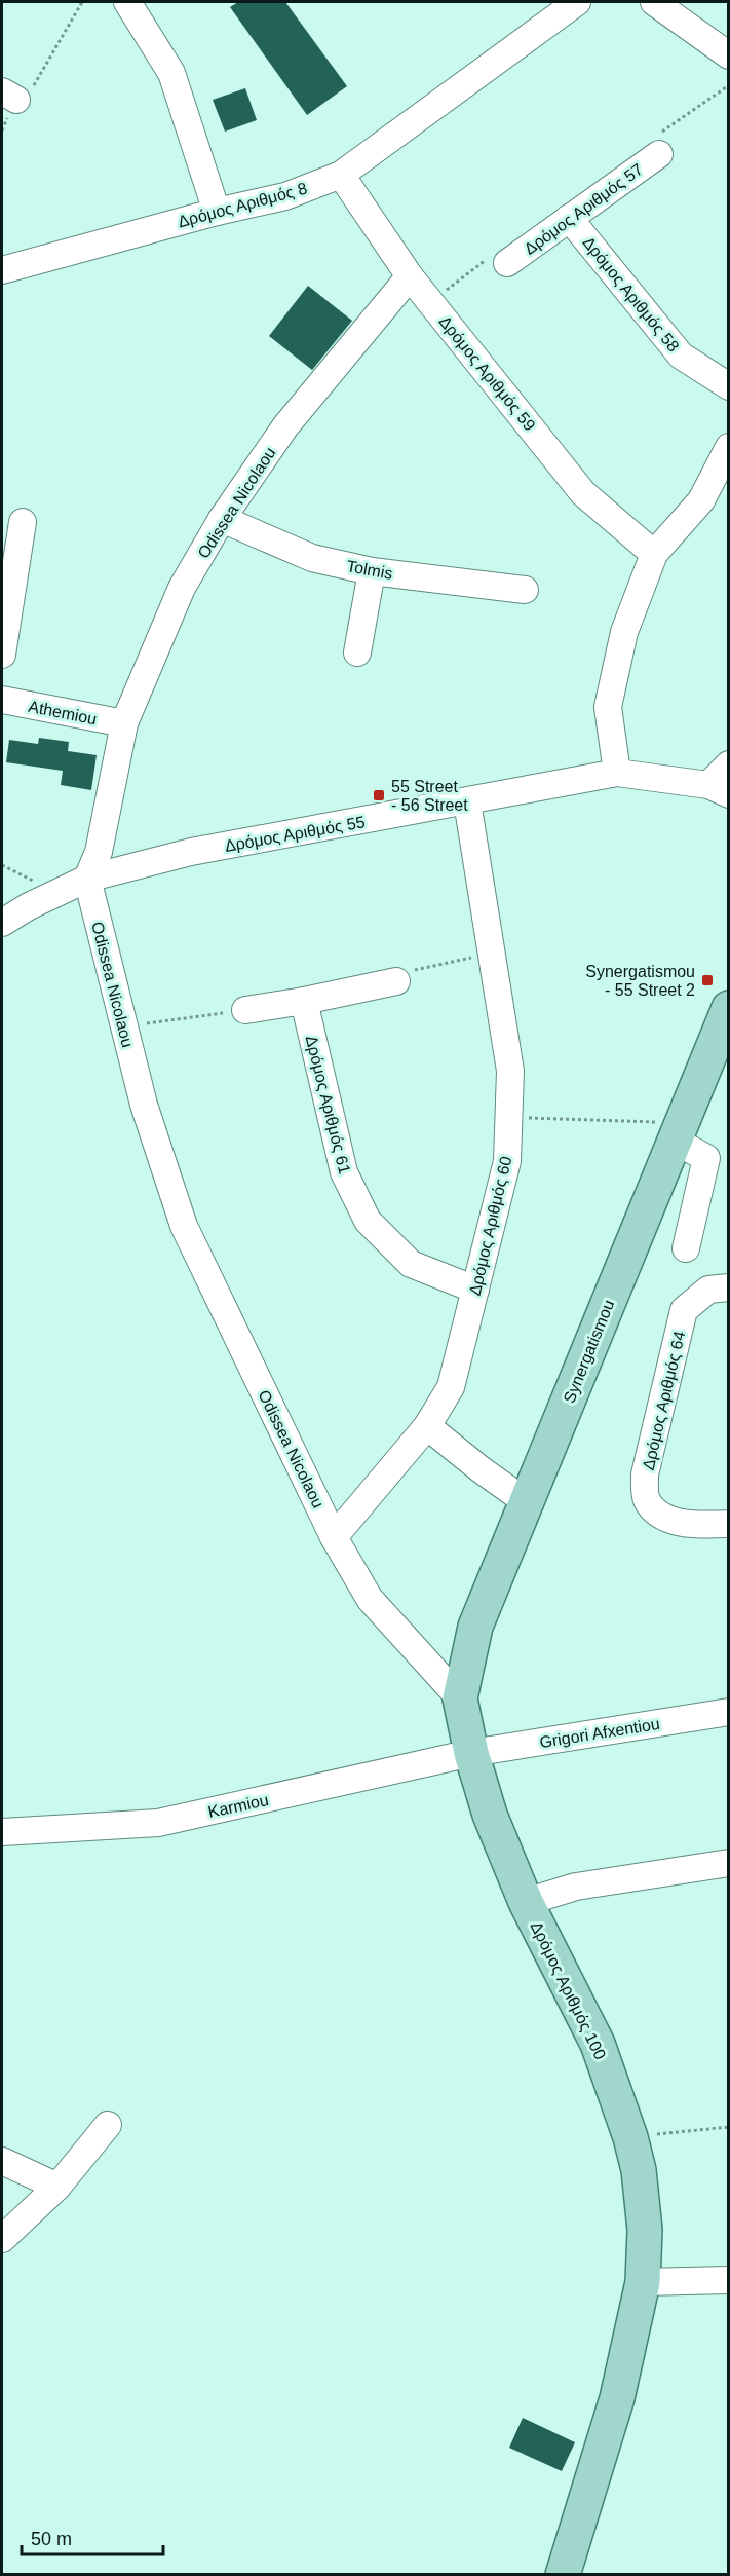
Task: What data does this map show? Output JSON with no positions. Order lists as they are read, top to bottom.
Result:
{
  "streets": {
    "main road": ["Synergatismou", "Δρόμος Αριθμός 100"],
    "street": [
      "Δρόμος Αριθμός 8",
      "Δρόμος Αριθμός 57",
      "Δρόμος Αριθμός 58",
      "Δρόμος Αριθμός 59",
      "Odissea Nicolaou",
      "Tolmis",
      "Athemiou",
      "Δρόμος Αριθμός 55",
      "Δρόμος Αριθμός 61",
      "Δρόμος Αριθμός 60",
      "Δρόμος Αριθμός 64",
      "Grigori Afxentiou",
      "Karmiou"
    ]
  },
  "crossings": [
    ["Δρόμος Αριθμός 8", "Δρόμος Αριθμός 59"],
    ["Δρόμος Αριθμός 57", "Δρόμος Αριθμός 58"],
    ["Δρόμος Αριθμός 59", "Odissea Nicolaou"],
    ["Odissea Nicolaou", "Tolmis"],
    ["Odissea Nicolaou", "Athemiou"],
    ["Odissea Nicolaou", "Δρόμος Αριθμός 55"],
    ["Odissea Nicolaou", "Δρόμος Αριθμός 60"],
    ["Odissea Nicolaou", "Synergatismou"],
    ["Odissea Nicolaou", "Δρόμος Αριθμός 100"],
    ["Δρόμος Αριθμός 55", "Δρόμος Αριθμός 60"],
    ["Δρόμος Αριθμός 61", "Δρόμος Αριθμός 60"],
    ["Synergatismou", "Δρόμος Αριθμός 100"],
    ["Grigori Afxentiou", "Karmiou"],
    ["Grigori Afxentiou", "Δρόμος Αριθμός 100"],
    ["Karmiou", "Δρόμος Αριθμός 100"]
  ],
  "places": {
    "transit": ["55 Street - 56 Street", "Synergatismou - 55 Street 2"]
  },
  "scale_bar": "50 m"
}
